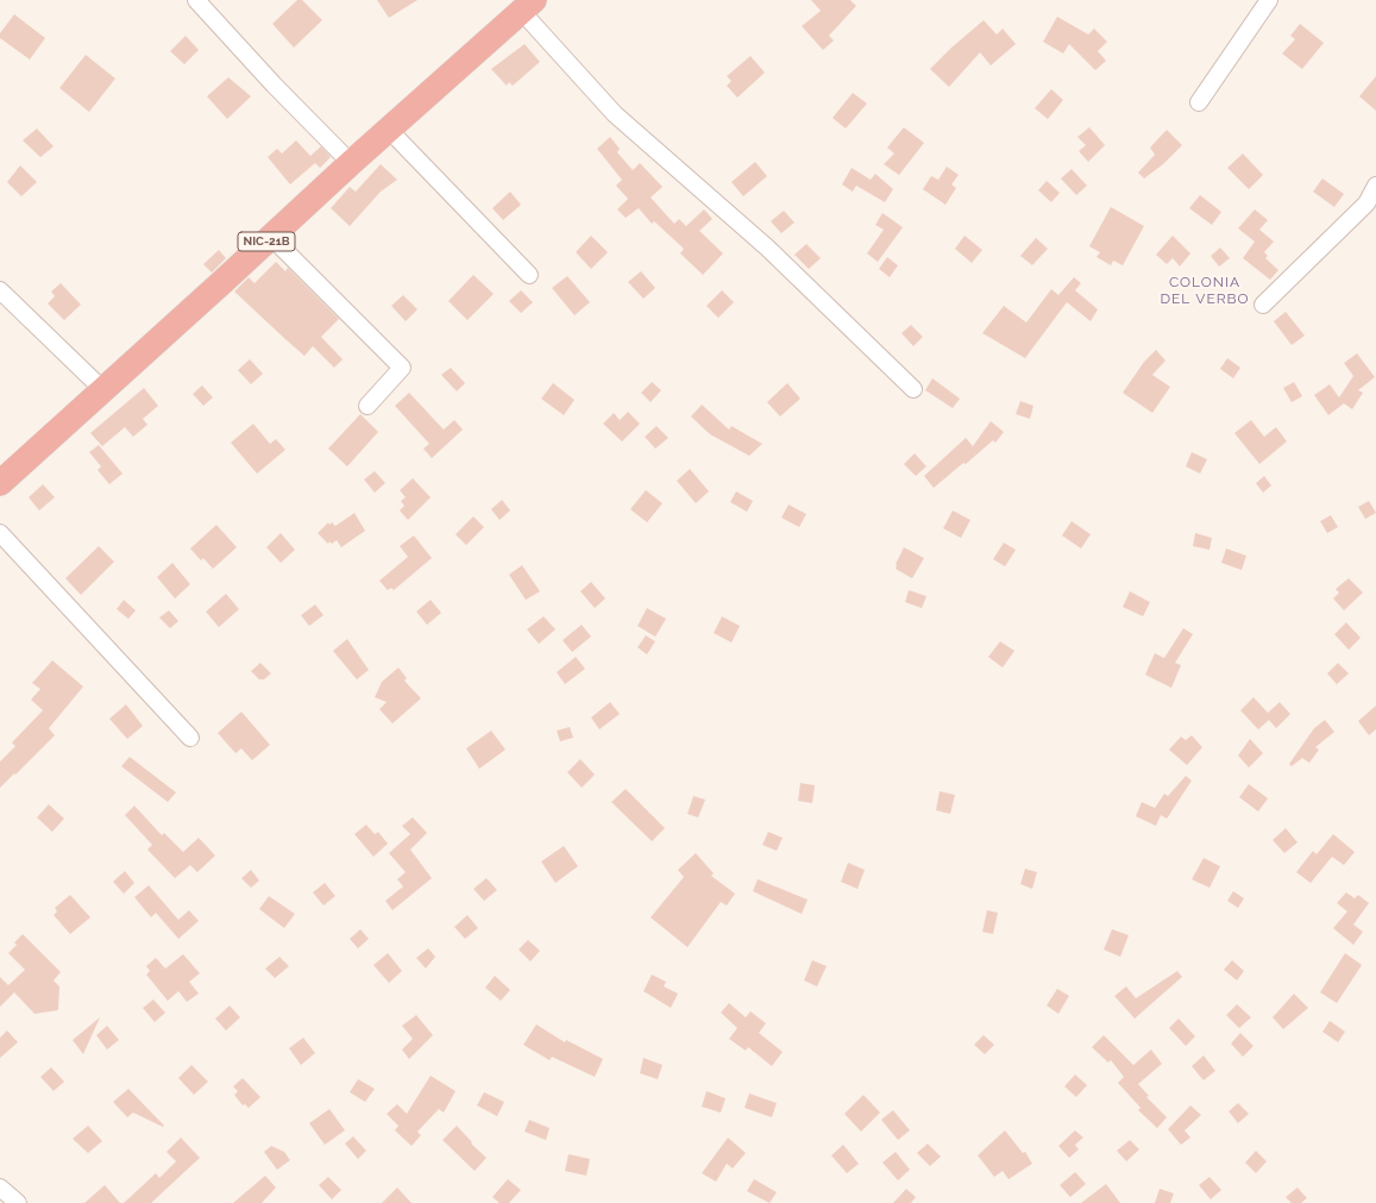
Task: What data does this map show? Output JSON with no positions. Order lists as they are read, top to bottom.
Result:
{
  "streets": {
    "highway": ["NIC-21B"]
  },
  "districts": ["COLONIA DEL VERBO"]
}
